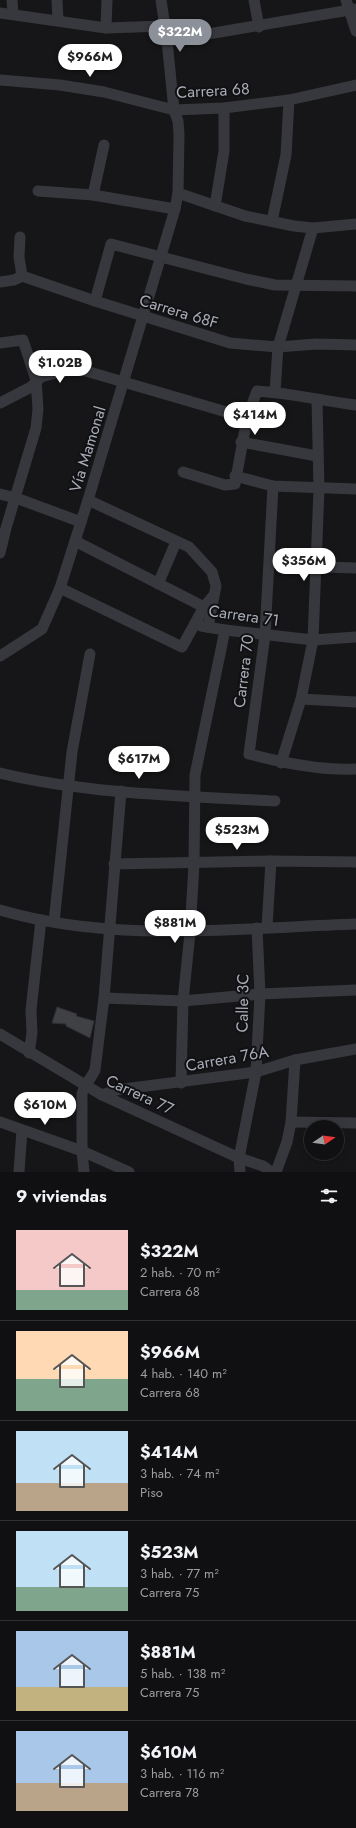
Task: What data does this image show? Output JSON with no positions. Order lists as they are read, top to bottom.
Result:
{
  "streets": {
    "street": [
      "Carrera 68",
      "Carrera 68F",
      "Vía Mamonal",
      "Carrera 71",
      "Carrera 70",
      "Calle 3C",
      "Carrera 76A",
      "Carrera 77"
    ]
  },
  "crossings": [
    ["Carrera 68", "Vía Mamonal"],
    ["Carrera 68F", "Vía Mamonal"],
    ["Vía Mamonal", "Carrera 71"],
    ["Carrera 71", "Carrera 70"],
    ["Calle 3C", "Carrera 76A"],
    ["Calle 3C", "Carrera 77"],
    ["Carrera 76A", "Carrera 77"]
  ],
  "north": "right",
  "page": {
    "price": [
      "$322M",
      "$966M",
      "$1.02B",
      "$414M",
      "$356M",
      "$617M",
      "$523M",
      "$881M",
      "$610M"
    ],
    "heading": "9 viviendas",
    "list": [
      {
        "name": "$322M",
        "note": "2 hab. · 70 m² · Carrera 68"
      },
      {
        "name": "$966M",
        "note": "4 hab. · 140 m² · Carrera 68"
      },
      {
        "name": "$414M",
        "note": "3 hab. · 74 m² · Piso"
      },
      {
        "name": "$523M",
        "note": "3 hab. · 77 m² · Carrera 75"
      },
      {
        "name": "$881M",
        "note": "5 hab. · 138 m² · Carrera 75"
      },
      {
        "name": "$610M",
        "note": "3 hab. · 116 m² · Carrera 78"
      }
    ]
  }
}
